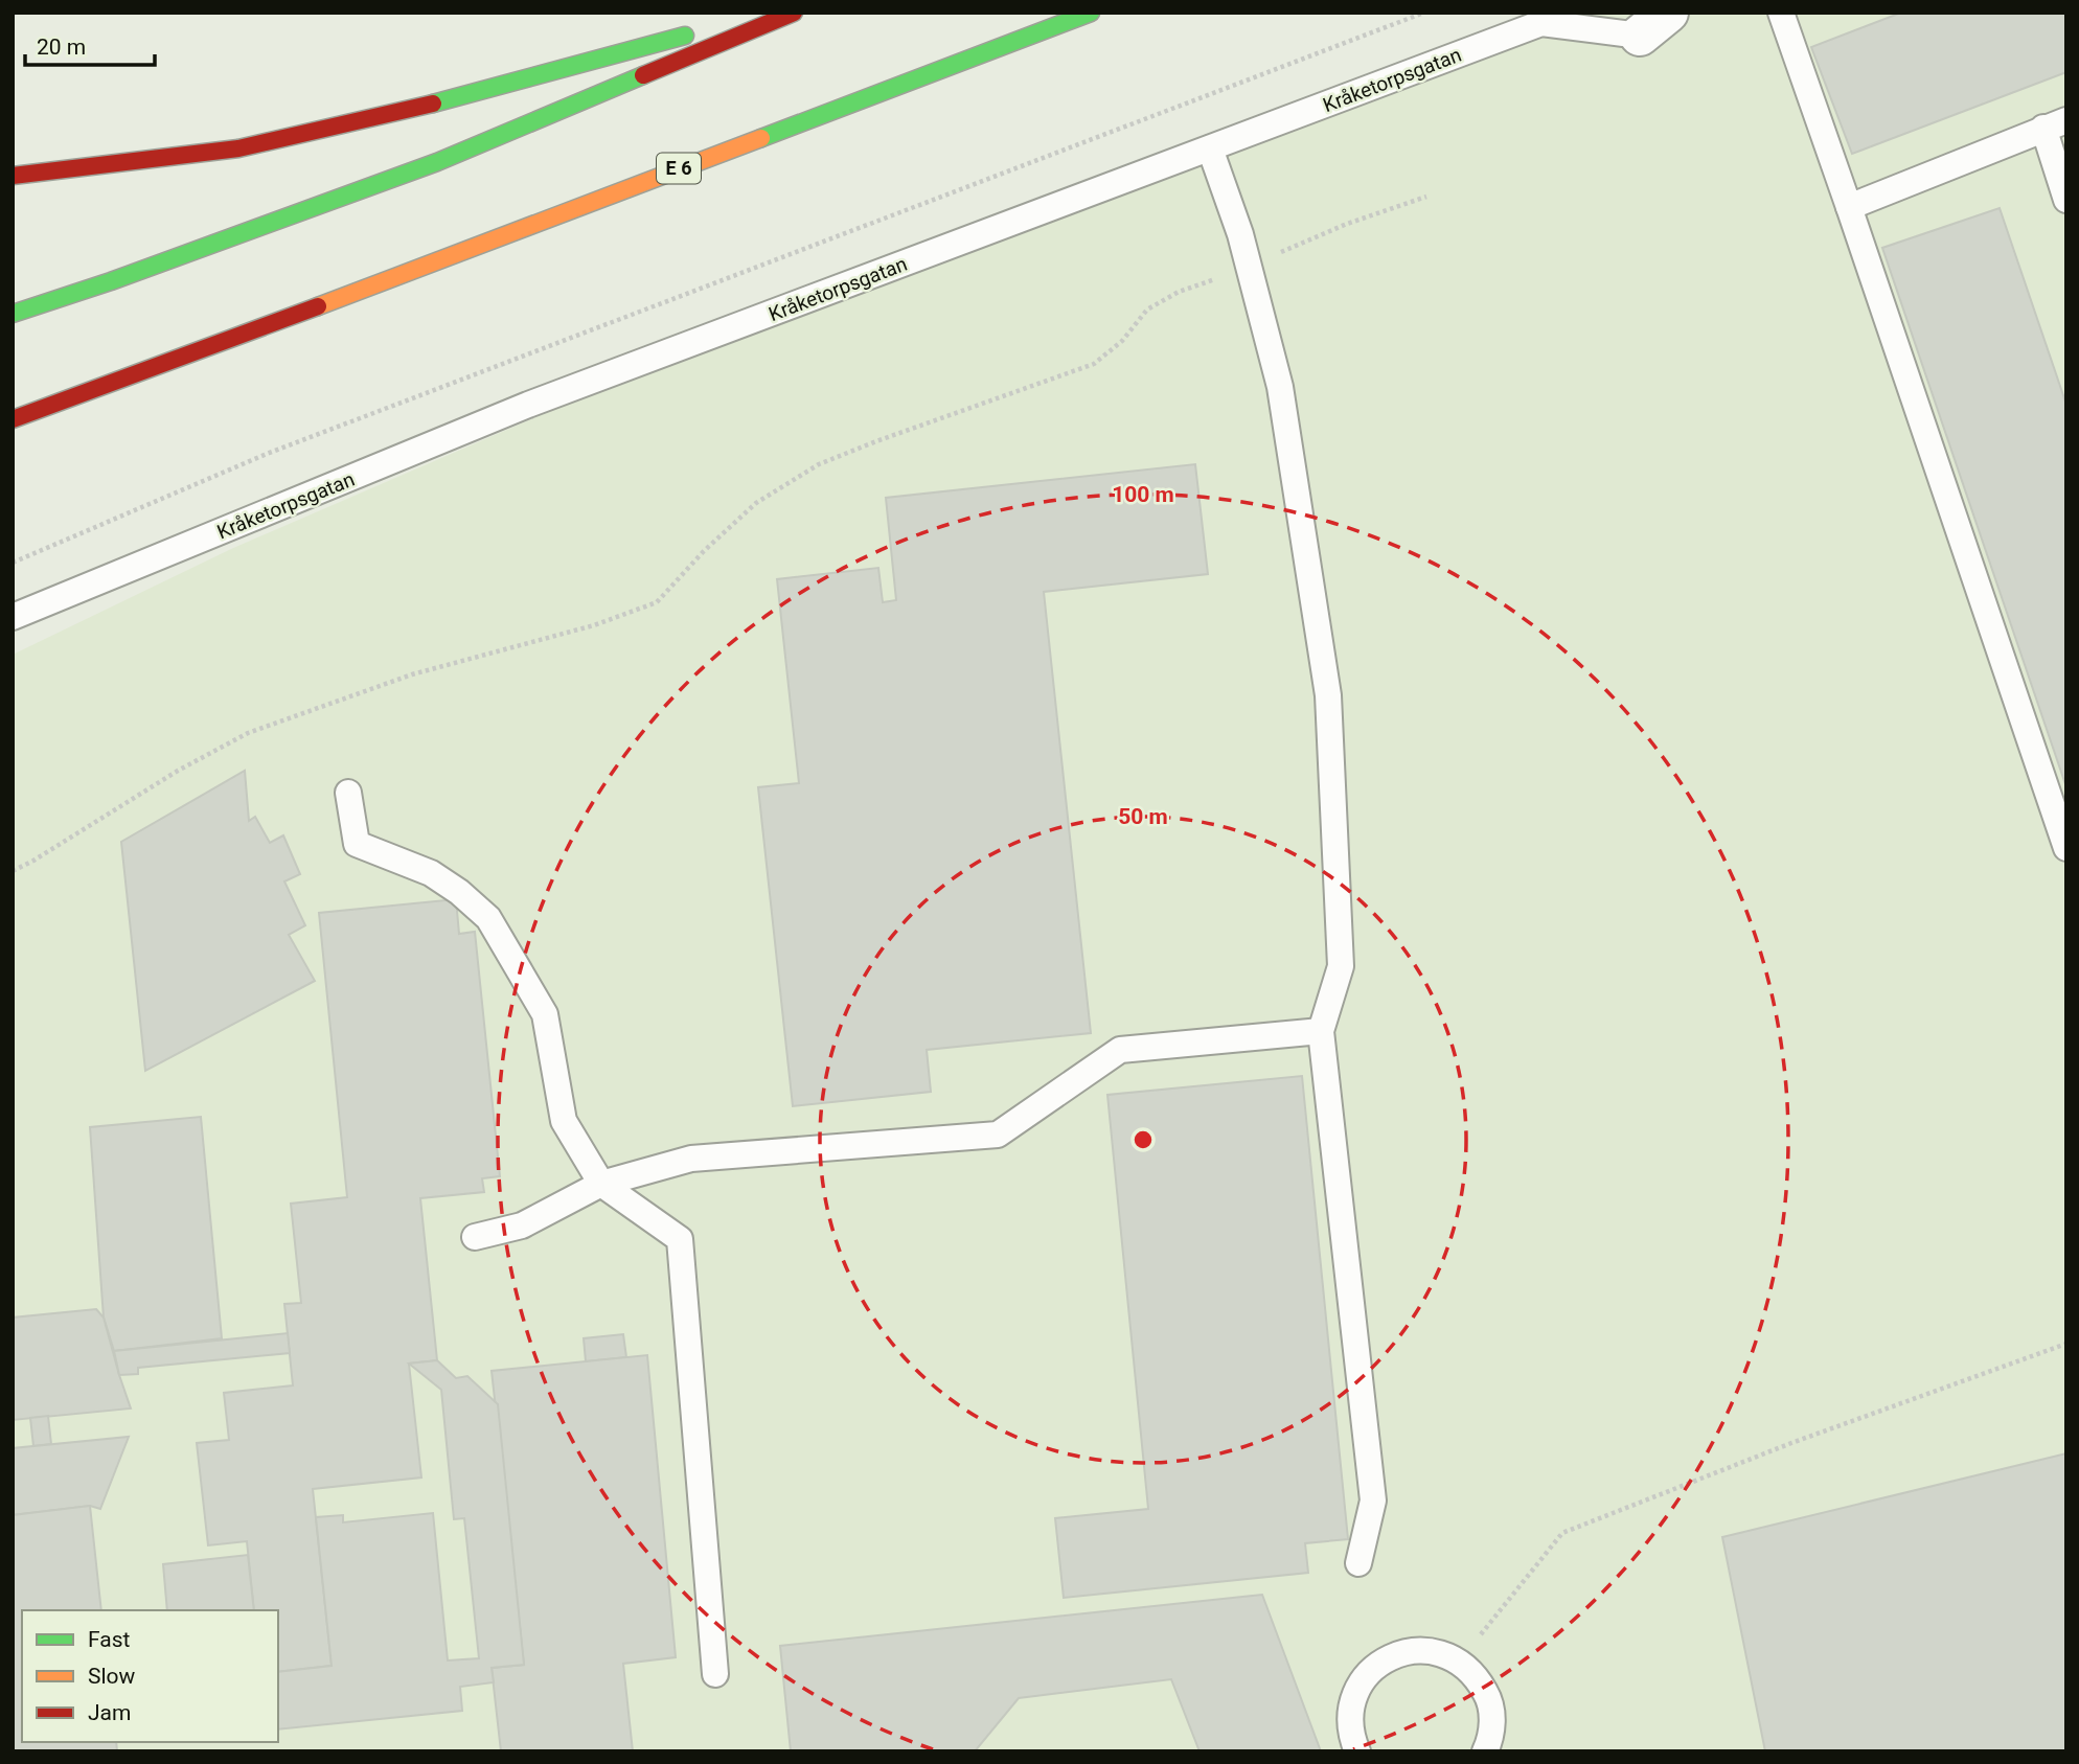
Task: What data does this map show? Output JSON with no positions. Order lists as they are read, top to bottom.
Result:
{
  "streets": {
    "highway": ["E 6"],
    "lane": ["Kråketorpsgatan"]
  },
  "legend": ["Fast", "Slow", "Jam"],
  "scale_bar": "20 m",
  "rings": ["100 m", "50 m"]
}
